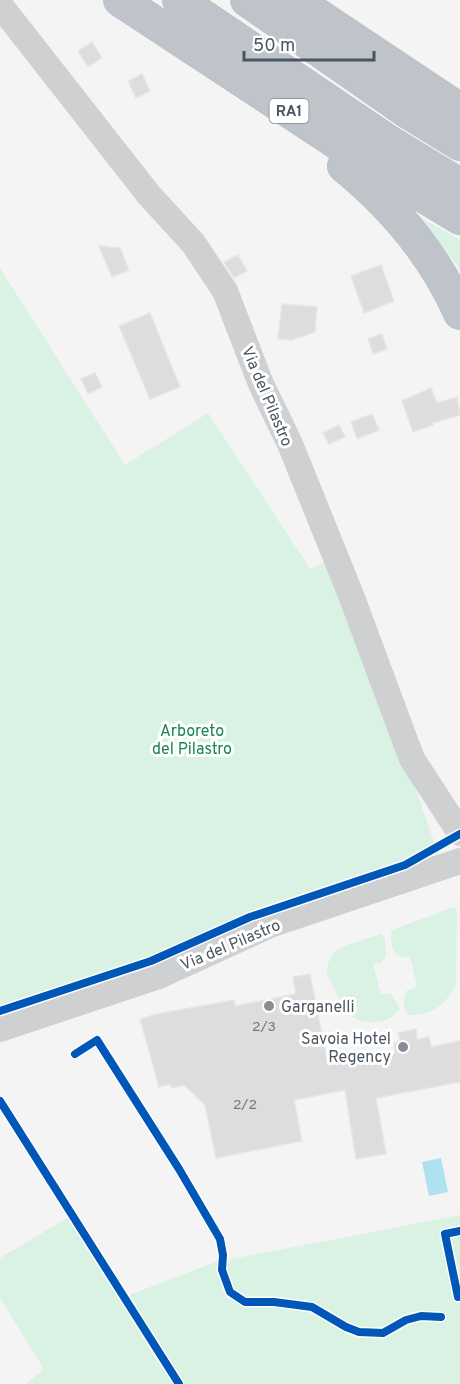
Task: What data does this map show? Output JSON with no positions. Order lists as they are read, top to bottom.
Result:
{
  "streets": {
    "highway": ["RA1"],
    "street": ["Via del Pilastro"]
  },
  "parks": ["Arboreto del Pilastro"],
  "places": ["Garganelli", "Savoia Hotel Regency"],
  "house_numbers": ["2/3", "2/2"],
  "scale_bar": "50 m"
}
